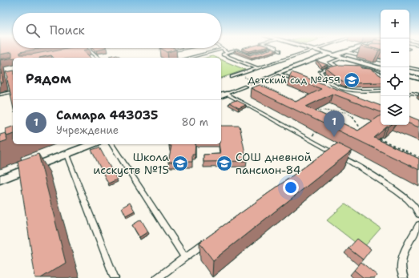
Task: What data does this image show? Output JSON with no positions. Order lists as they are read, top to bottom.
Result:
{
  "places": {
    "school or university": ["Детский сад №459", "Школа исскуств №15", "СОШ дневной пансион-84"]
  },
  "page": {
    "map_buttons": ["+", "−"],
    "search": "Поиск",
    "heading": "Рядом",
    "list": [
      {
        "mark": "1",
        "name": "Самара 443035",
        "note": "Учреждение",
        "value": "80 m"
      }
    ],
    "pins": "1"
  }
}
